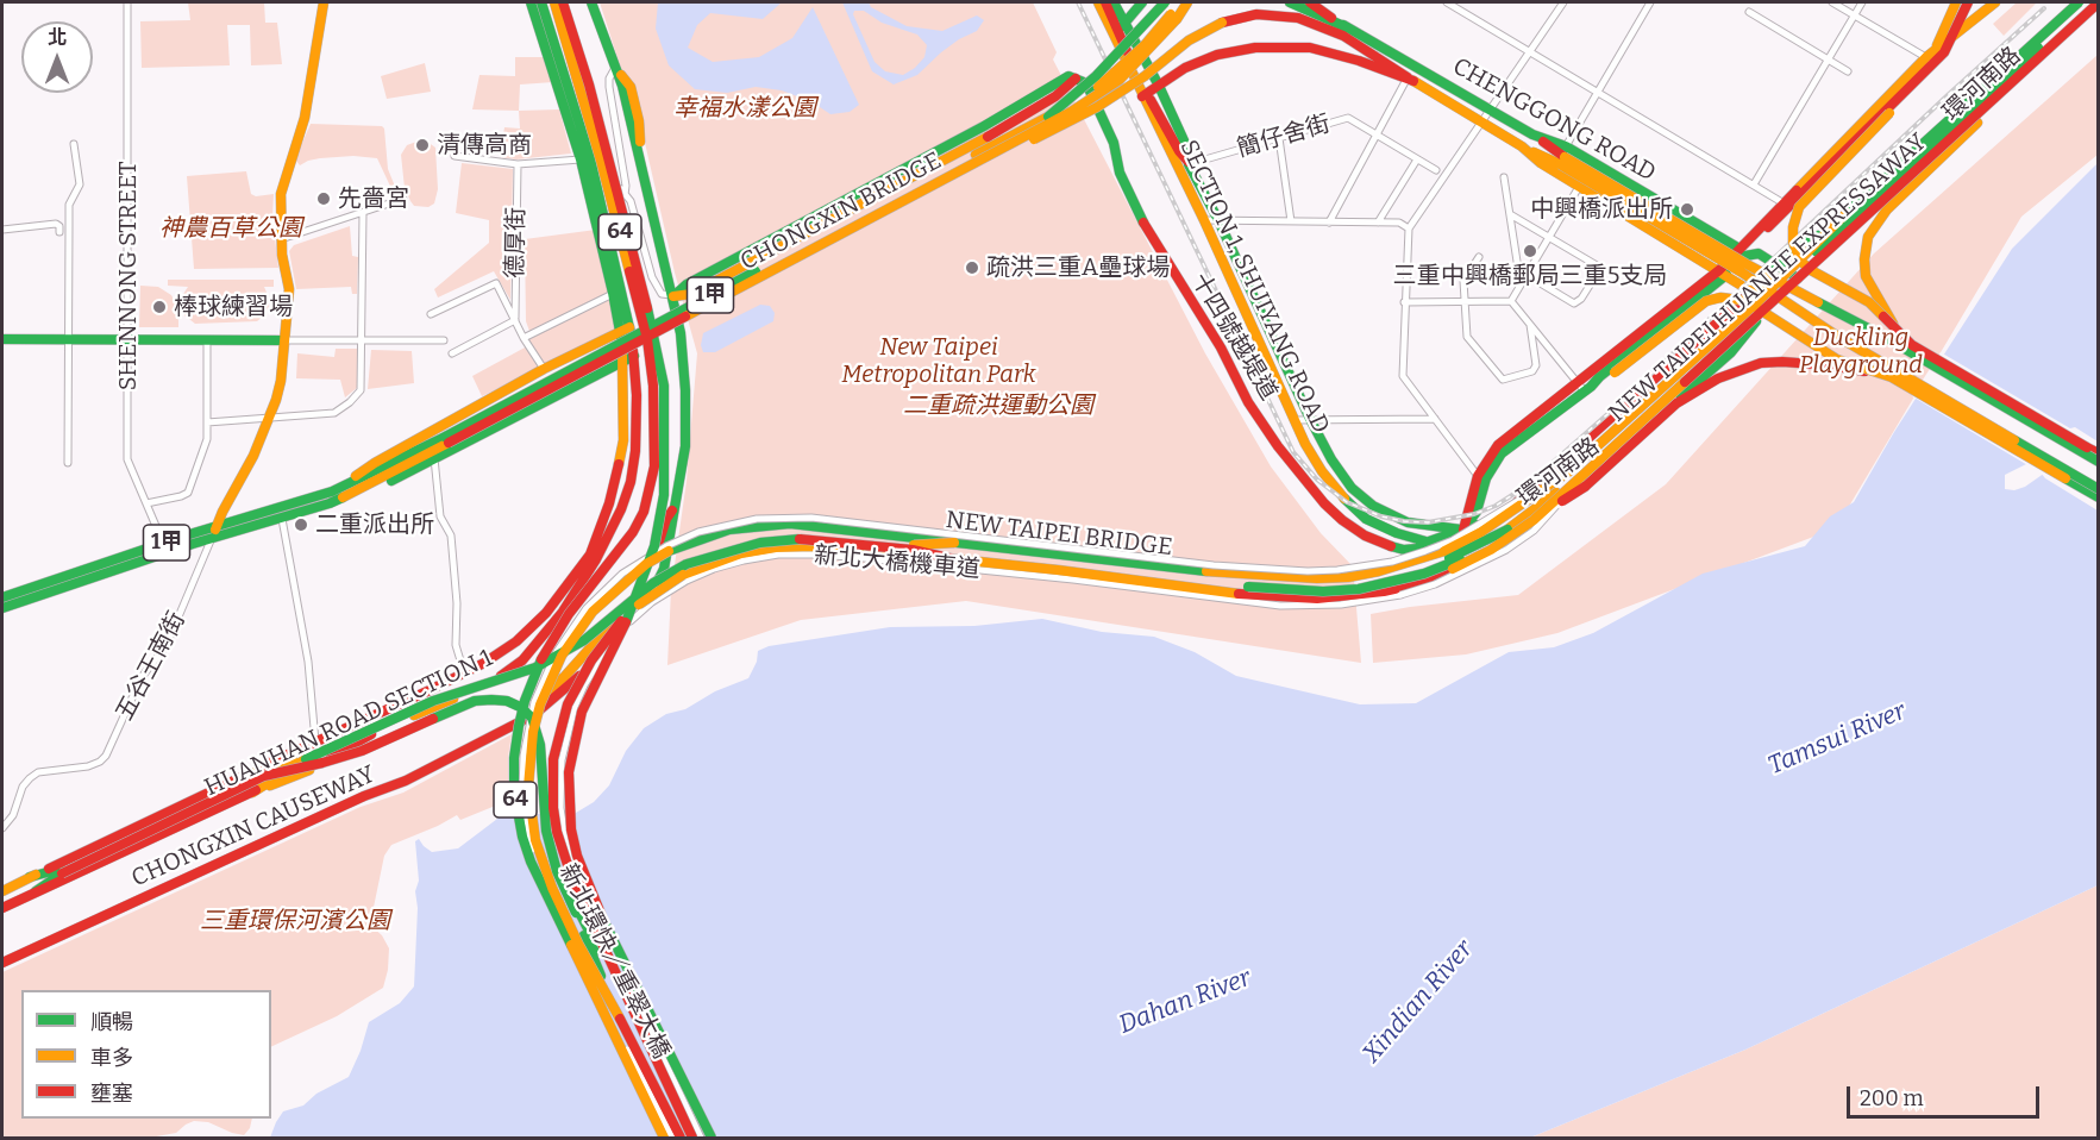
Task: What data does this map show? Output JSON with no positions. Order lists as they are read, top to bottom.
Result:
{
  "streets": {
    "main road": [
      "環河南路",
      "CHENGGONG ROAD",
      "CHONGXIN BRIDGE",
      "64",
      "NEW TAIPEI HUANHE EXPRESSAWAY",
      "SECTION 1, SHUIYANG ROAD",
      "1甲",
      "十四號越堤道",
      "NEW TAIPEI BRIDGE",
      "HUANHAN ROAD SECTION 1",
      "CHONGXIN CAUSEWAY",
      "新北環快／重翠大橋"
    ],
    "street": [
      "簡仔舍街",
      "德厚街",
      "SHENNONG STREET",
      "新北大橋機車道",
      "五谷王南街"
    ]
  },
  "crossings": [
    ["環河南路", "CHENGGONG ROAD"],
    ["環河南路", "NEW TAIPEI HUANHE EXPRESSAWAY"],
    ["環河南路", "SECTION 1, SHUIYANG ROAD"],
    ["環河南路", "十四號越堤道"],
    ["CHENGGONG ROAD", "NEW TAIPEI HUANHE EXPRESSAWAY"],
    ["簡仔舍街", "SECTION 1, SHUIYANG ROAD"],
    ["CHONGXIN BRIDGE", "1甲"],
    ["SHENNONG STREET", "1甲"],
    ["NEW TAIPEI HUANHE EXPRESSAWAY", "NEW TAIPEI BRIDGE"],
    ["SECTION 1, SHUIYANG ROAD", "十四號越堤道"],
    ["1甲", "五谷王南街"],
    ["十四號越堤道", "CHONGXIN CAUSEWAY"],
    ["NEW TAIPEI BRIDGE", "新北環快／重翠大橋"]
  ],
  "water": ["Tamsui River", "Dahan River", "Xindian River"],
  "parks": [
    "幸福水漾公園",
    "神農百草公園",
    "Duckling Playground",
    "New Taipei Metropolitan Park",
    "二重疏洪運動公園",
    "三重環保河濱公園"
  ],
  "places": [
    "清傳高商",
    "先嗇宮",
    "中興橋派出所",
    "三重中興橋郵局三重5支局",
    "疏洪三重A壘球場",
    "棒球練習場",
    "二重派出所"
  ],
  "legend": ["順暢", "車多", "壅塞"],
  "scale_bar": "200 m",
  "north": "top"
}
